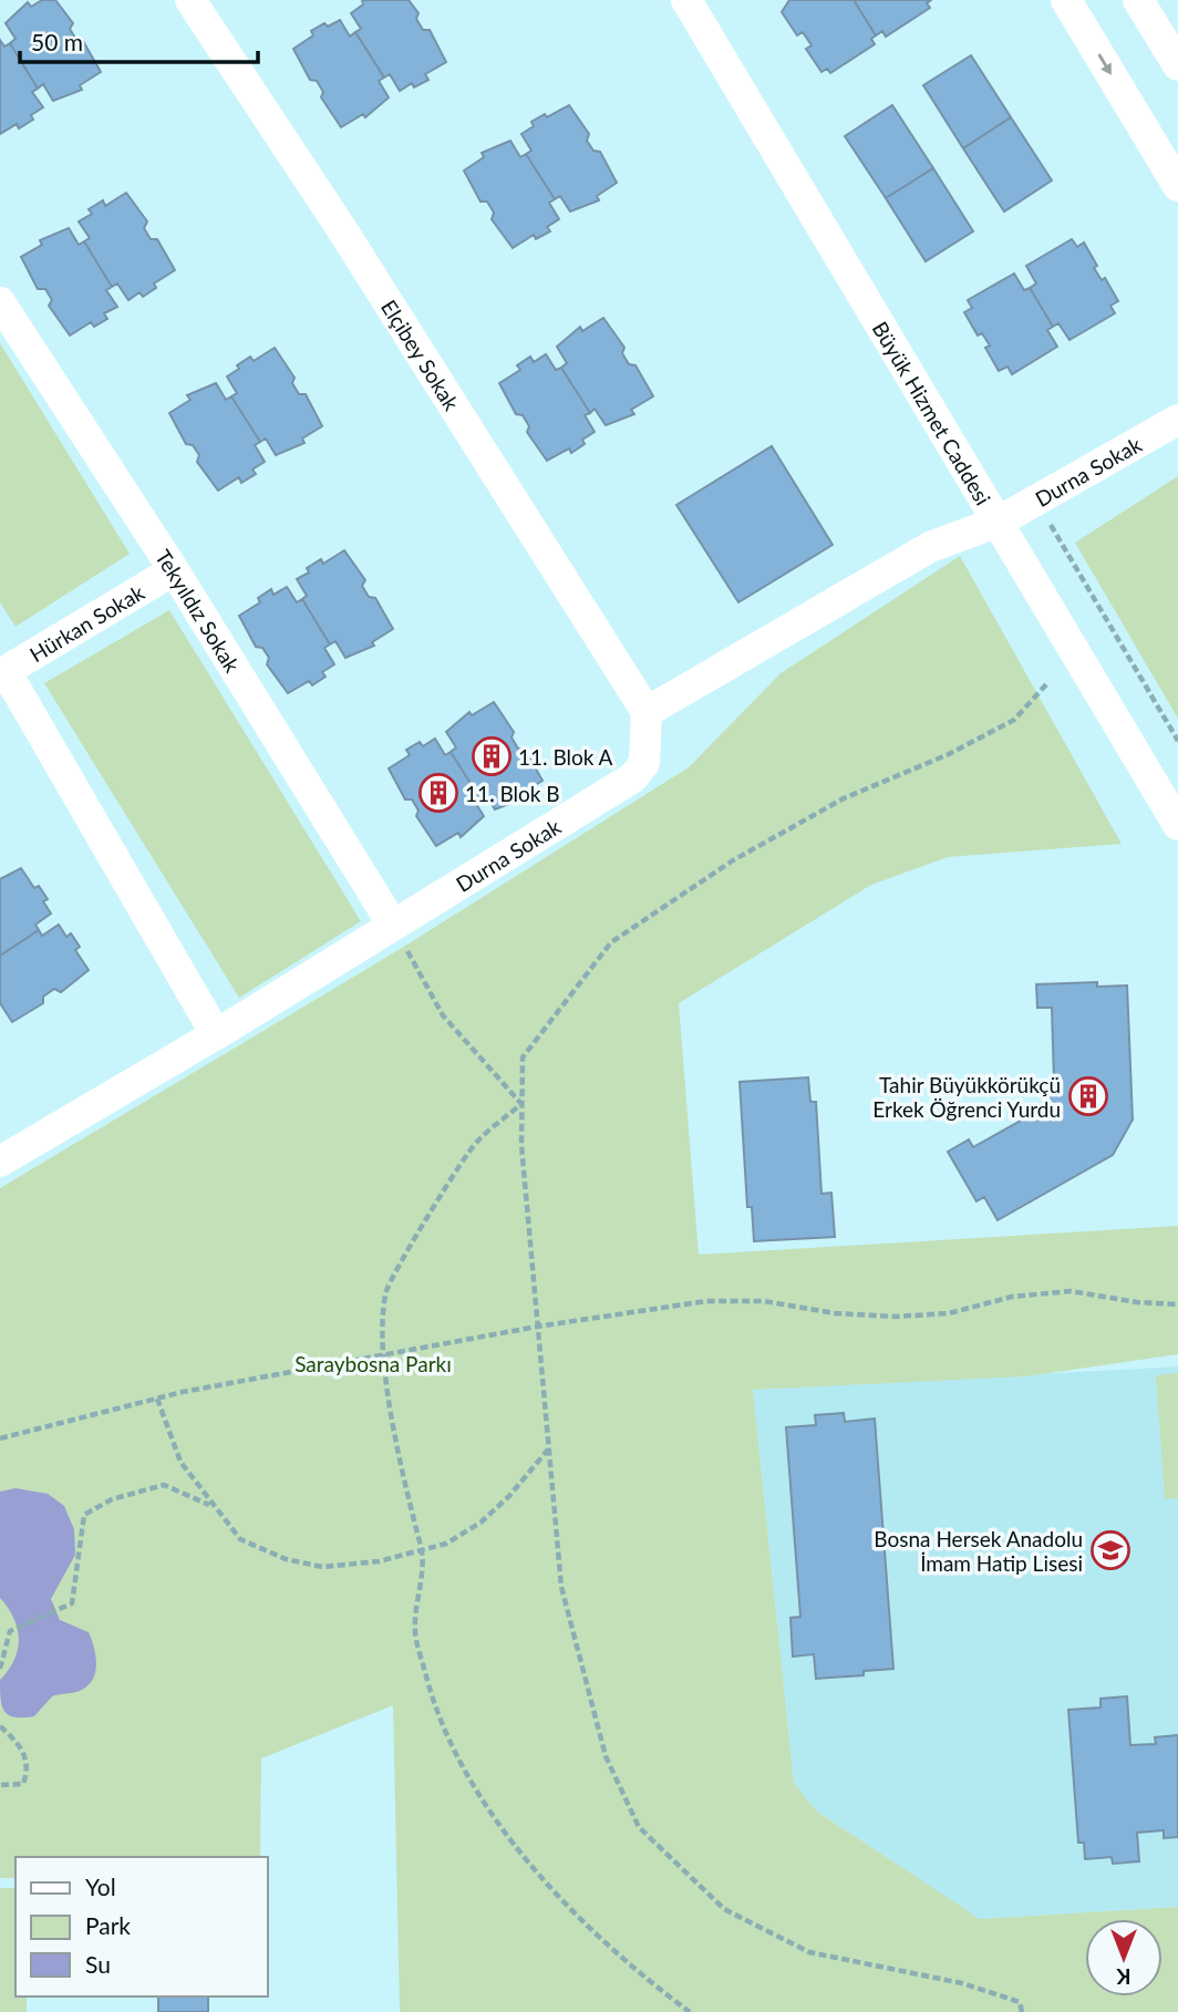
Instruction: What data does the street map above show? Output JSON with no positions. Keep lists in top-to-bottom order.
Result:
{
  "streets": {
    "street": [
      "Elçibey Sokak",
      "Büyük Hizmet Caddesi",
      "Durna Sokak",
      "Tekyıldız Sokak",
      "Hürkan Sokak"
    ]
  },
  "crossings": [
    ["Elçibey Sokak", "Durna Sokak"],
    ["Büyük Hizmet Caddesi", "Durna Sokak"],
    ["Durna Sokak", "Tekyıldız Sokak"],
    ["Tekyıldız Sokak", "Hürkan Sokak"]
  ],
  "parks": ["Saraybosna Parkı"],
  "places": {
    "building": ["11. Blok A", "11. Blok B", "Tahir Büyükkörükçü Erkek Öğrenci Yurdu"],
    "school or university": ["Bosna Hersek Anadolu İmam Hatip Lisesi"]
  },
  "legend": ["Yol", "Park", "Su"],
  "scale_bar": "50 m",
  "north": "bottom"
}
